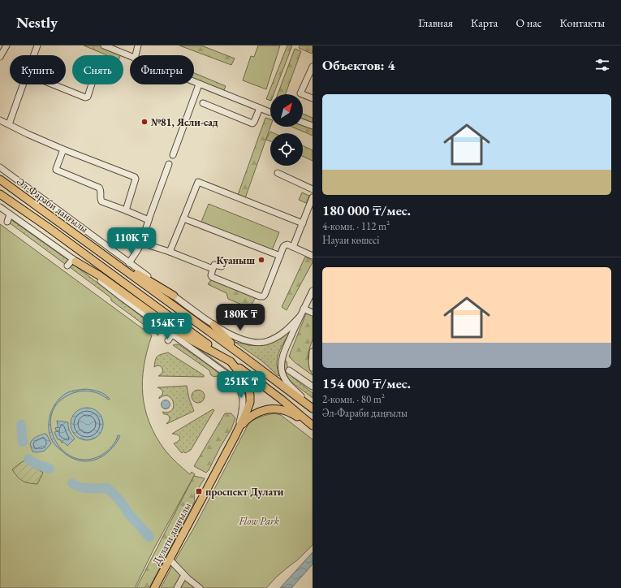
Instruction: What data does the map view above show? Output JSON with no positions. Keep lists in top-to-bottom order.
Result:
{
  "streets": {
    "main road": ["Әл-Фараби даңғылы", "Дулати даңғылы"]
  },
  "parks": ["Flow Park"],
  "places": {
    "other": ["№81, Ясли-сад", "Куаныш"],
    "transit": ["проспект Дулати"]
  },
  "north": "top right",
  "page": {
    "header": "Nestly",
    "nav": [
      "Главная",
      "Карта",
      "О нас",
      "Контакты"
    ],
    "heading": "Объектов: 4",
    "chip": ["Купить", "Снять", "Фильтры"],
    "list": [
      {
        "name": "180 000 ₸/мес.",
        "note": "4-комн. · 112 m² · Науаи көшесі"
      },
      {
        "name": "154 000 ₸/мес.",
        "note": "2-комн. · 80 m² · Әл-Фараби даңғылы"
      }
    ],
    "price": [
      "110K ₸",
      "180K ₸",
      "154K ₸",
      "251K ₸"
    ]
  }
}
